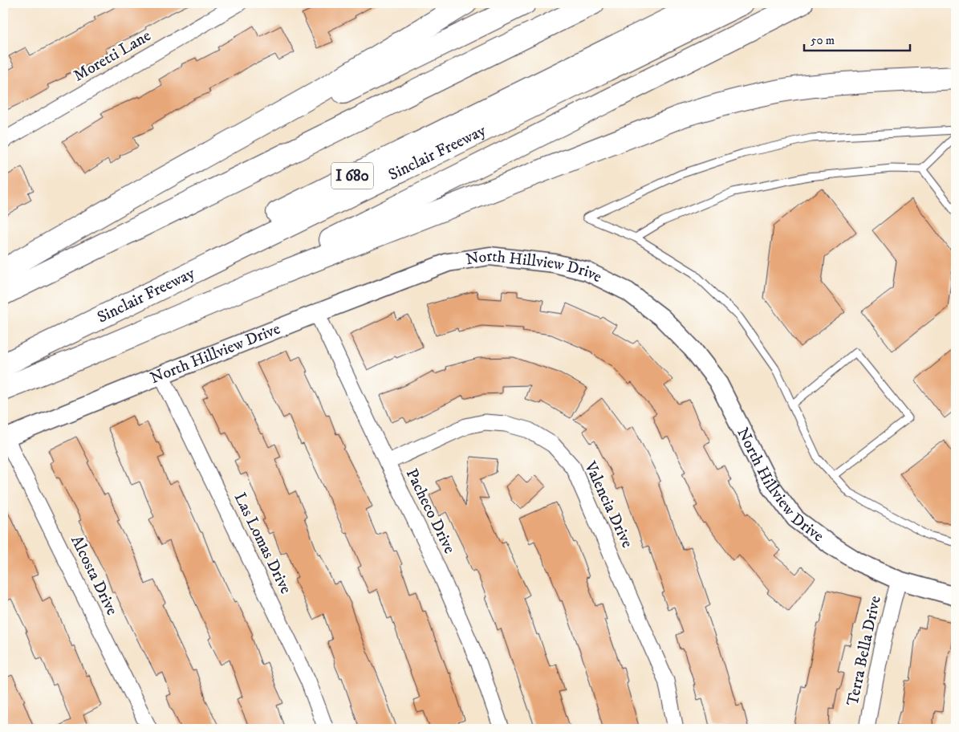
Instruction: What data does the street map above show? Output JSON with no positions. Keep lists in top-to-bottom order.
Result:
{
  "streets": {
    "highway": ["Sinclair Freeway", "I 680"],
    "street": [
      "Moretti Lane",
      "North Hillview Drive",
      "Valencia Drive",
      "Pacheco Drive",
      "Las Lomas Drive",
      "Alcosta Drive",
      "Terra Bella Drive"
    ]
  },
  "crossings": [
    ["North Hillview Drive", "Pacheco Drive"],
    ["North Hillview Drive", "Las Lomas Drive"],
    ["North Hillview Drive", "Alcosta Drive"],
    ["North Hillview Drive", "Terra Bella Drive"],
    ["Valencia Drive", "Pacheco Drive"]
  ],
  "scale_bar": "50 m"
}
